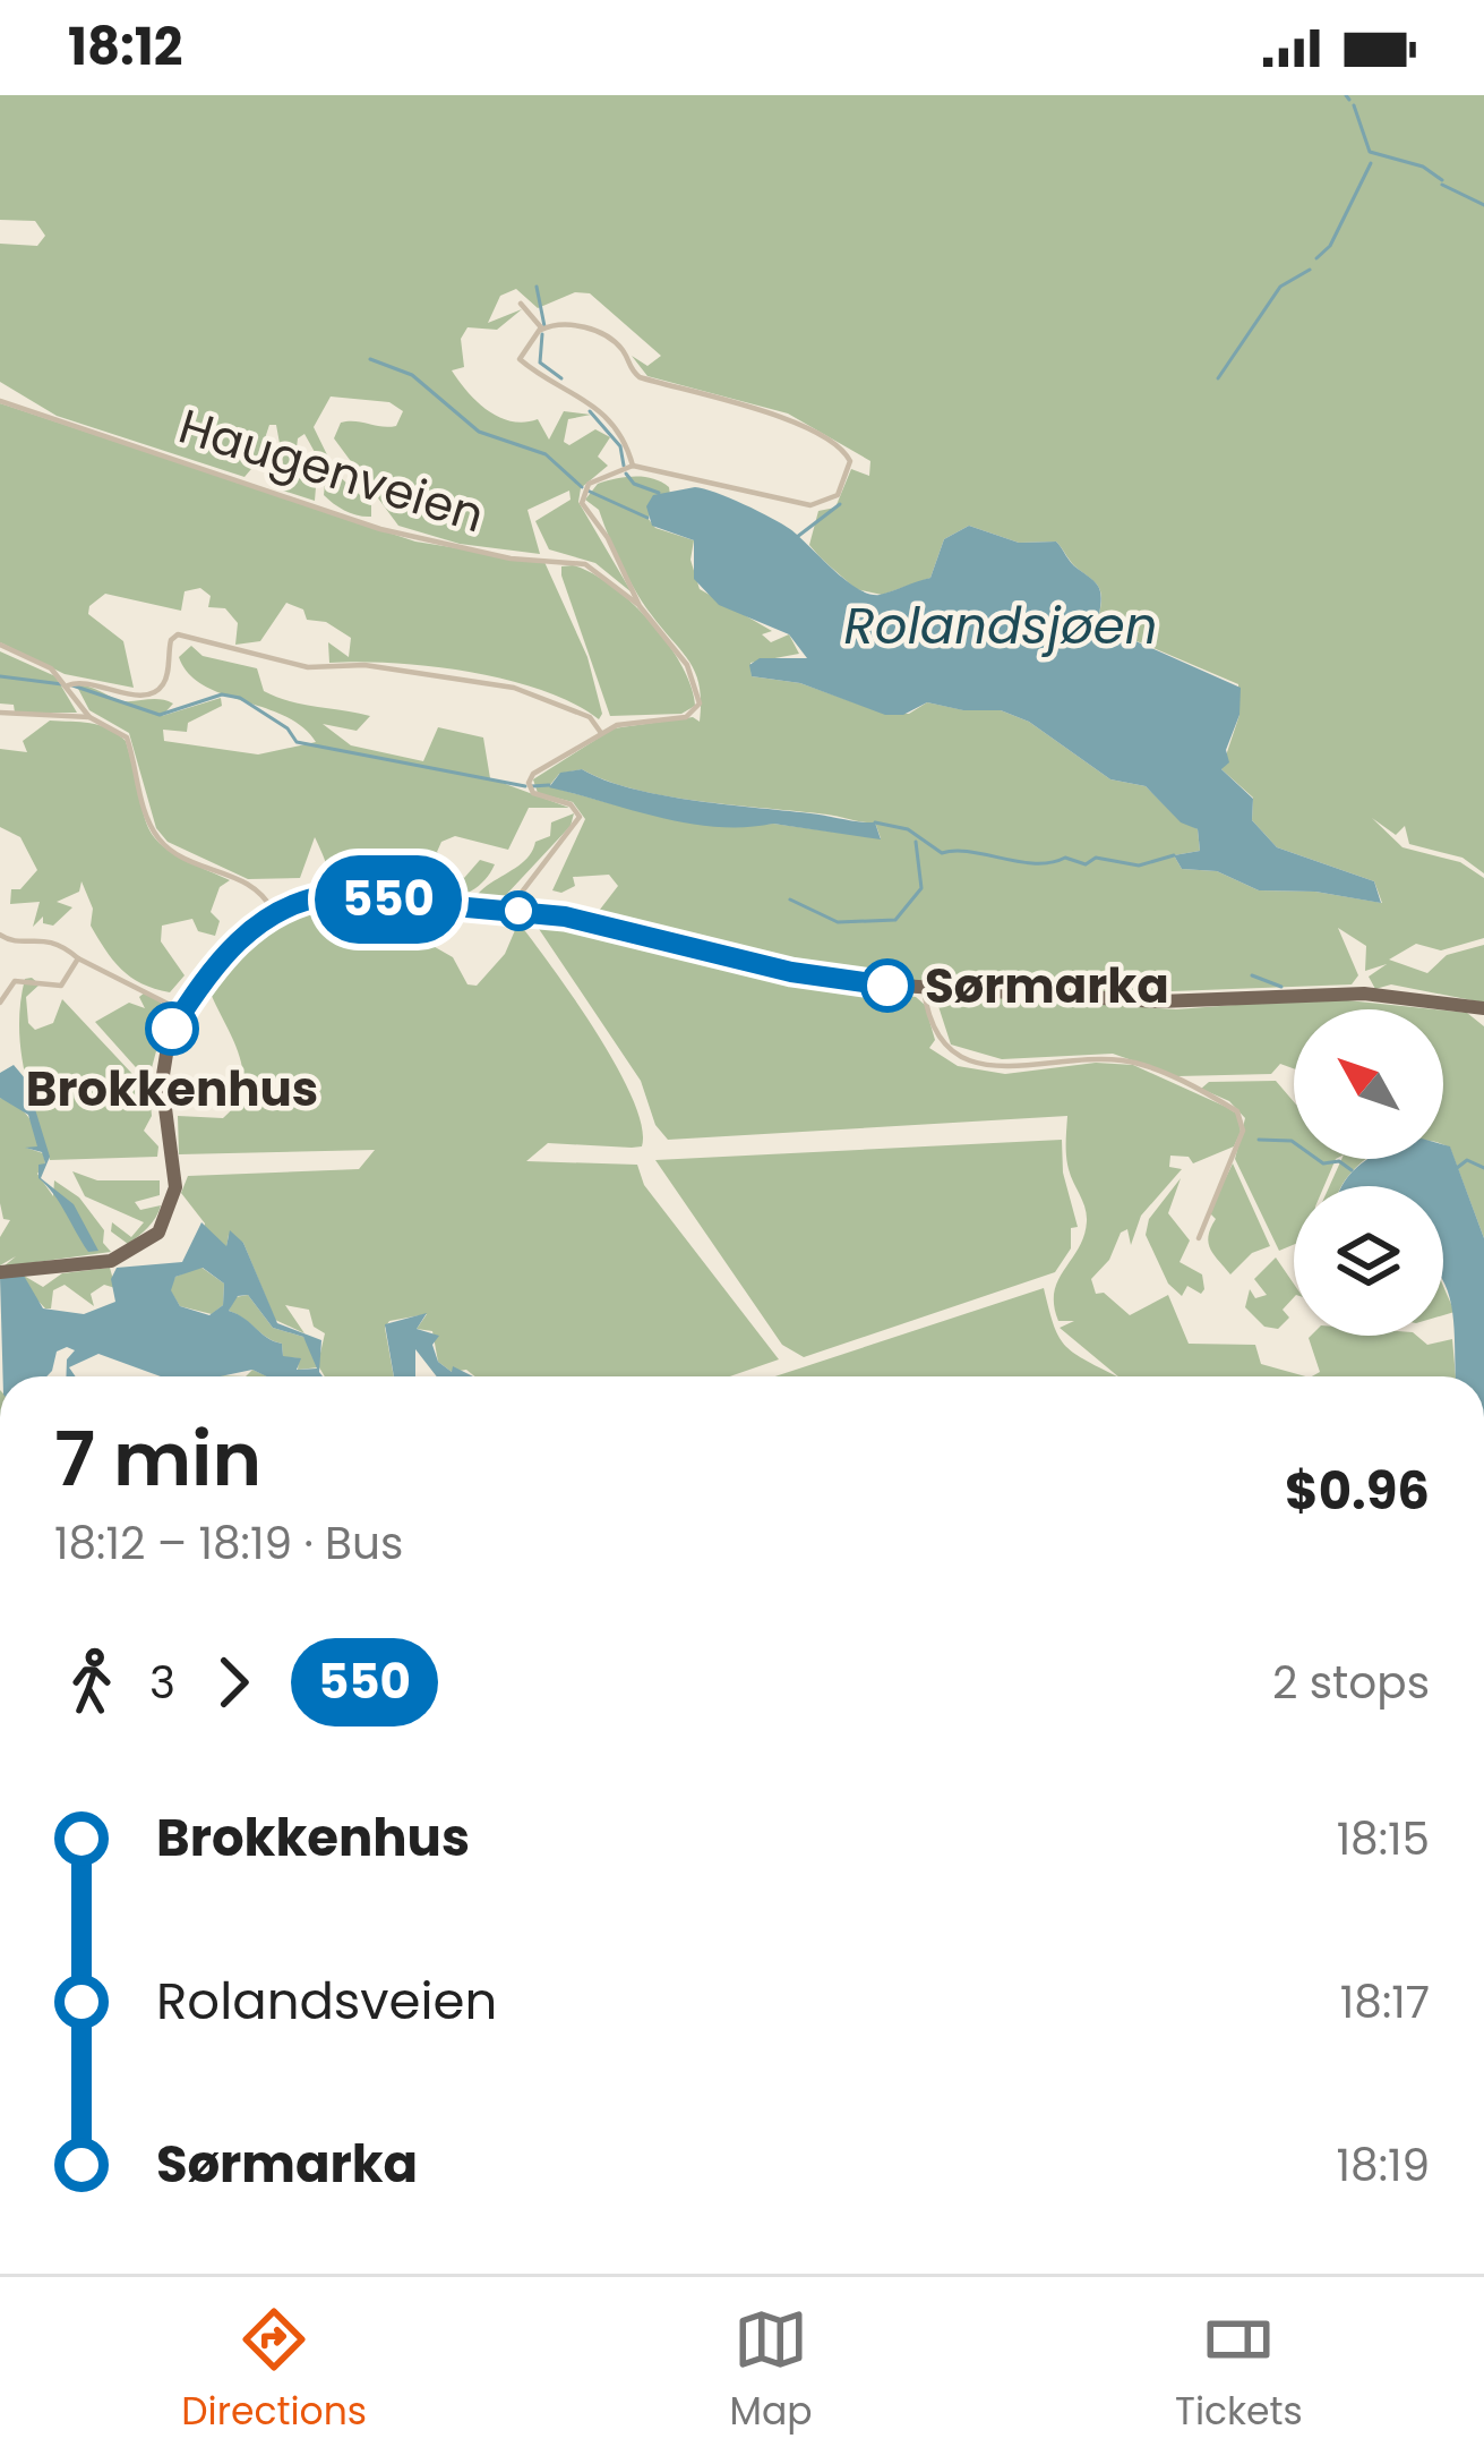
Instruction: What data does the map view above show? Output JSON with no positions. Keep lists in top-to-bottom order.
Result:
{
  "streets": {
    "street": ["Haugenveien"]
  },
  "water": ["Rolandsjøen"],
  "places": ["Sørmarka", "Brokkenhus"],
  "lines": ["bus line 550"],
  "north": "top left",
  "page": {
    "status": "18:12",
    "on_map": "550",
    "heading": ["7 min", "18:12 – 18:19 · Bus", "$0.96"],
    "legs": ["3", "550", "2 stops"],
    "list": [
      {
        "name": "Brokkenhus",
        "value": "18:15"
      },
      {
        "name": "Rolandsveien",
        "value": "18:17"
      },
      {
        "name": "Sørmarka",
        "value": "18:19"
      }
    ],
    "tabs": ["Directions", "Map", "Tickets"]
  }
}
